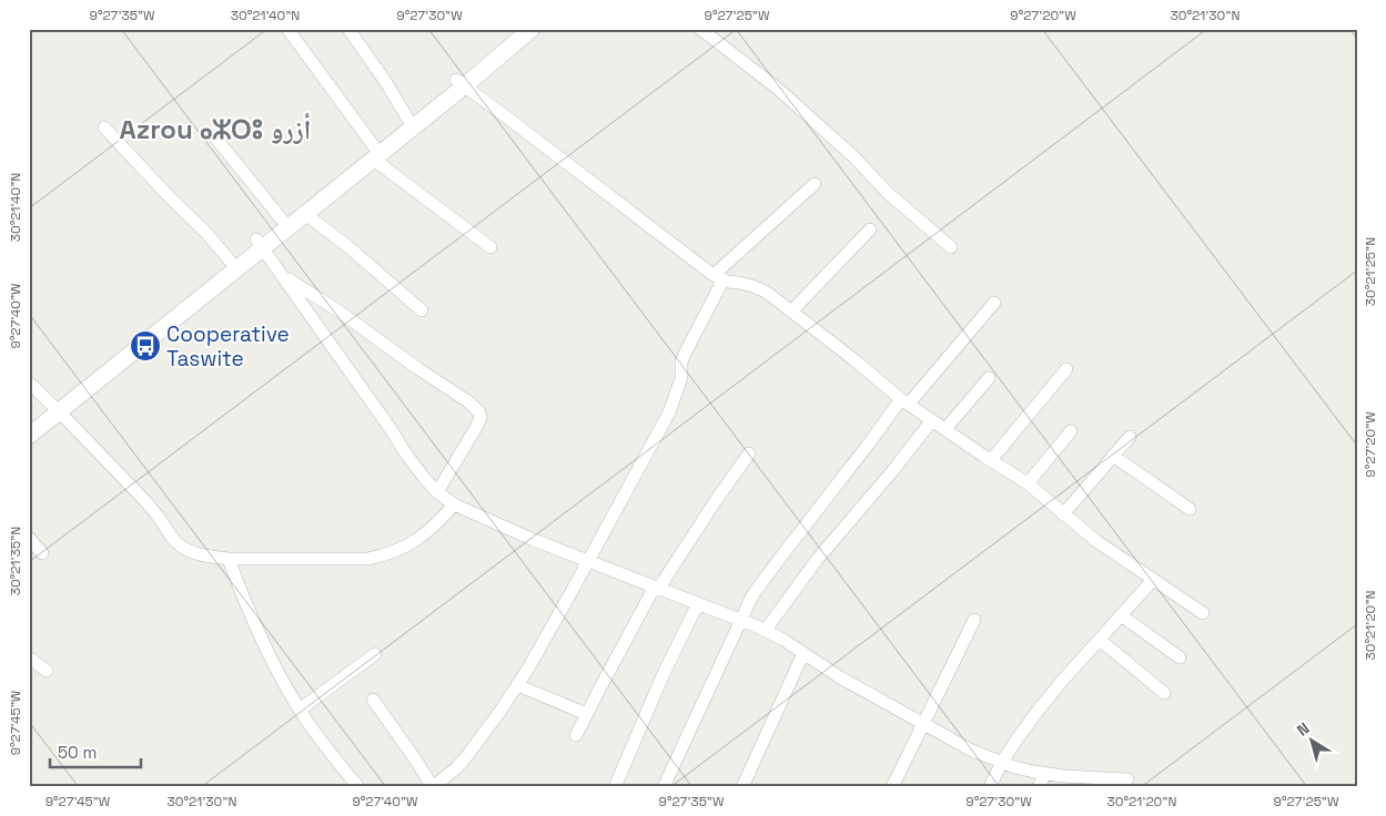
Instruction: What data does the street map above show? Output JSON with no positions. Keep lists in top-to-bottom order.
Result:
{
  "districts": ["Azrou ⴰⵣⵔⵓ أزرو"],
  "places": {
    "bus stop": ["Cooperative Taswite"]
  },
  "scale_bar": "50 m",
  "north": "top left",
  "coordinates": [
    "9°27'35\"W",
    "30°21'40\"N",
    "9°27'30\"W",
    "9°27'25\"W",
    "9°27'20\"W",
    "30°21'30\"N",
    "30°21'25\"N",
    "9°27'40\"W",
    "30°21'35\"N",
    "30°21'20\"N",
    "9°27'45\"W"
  ]
}
